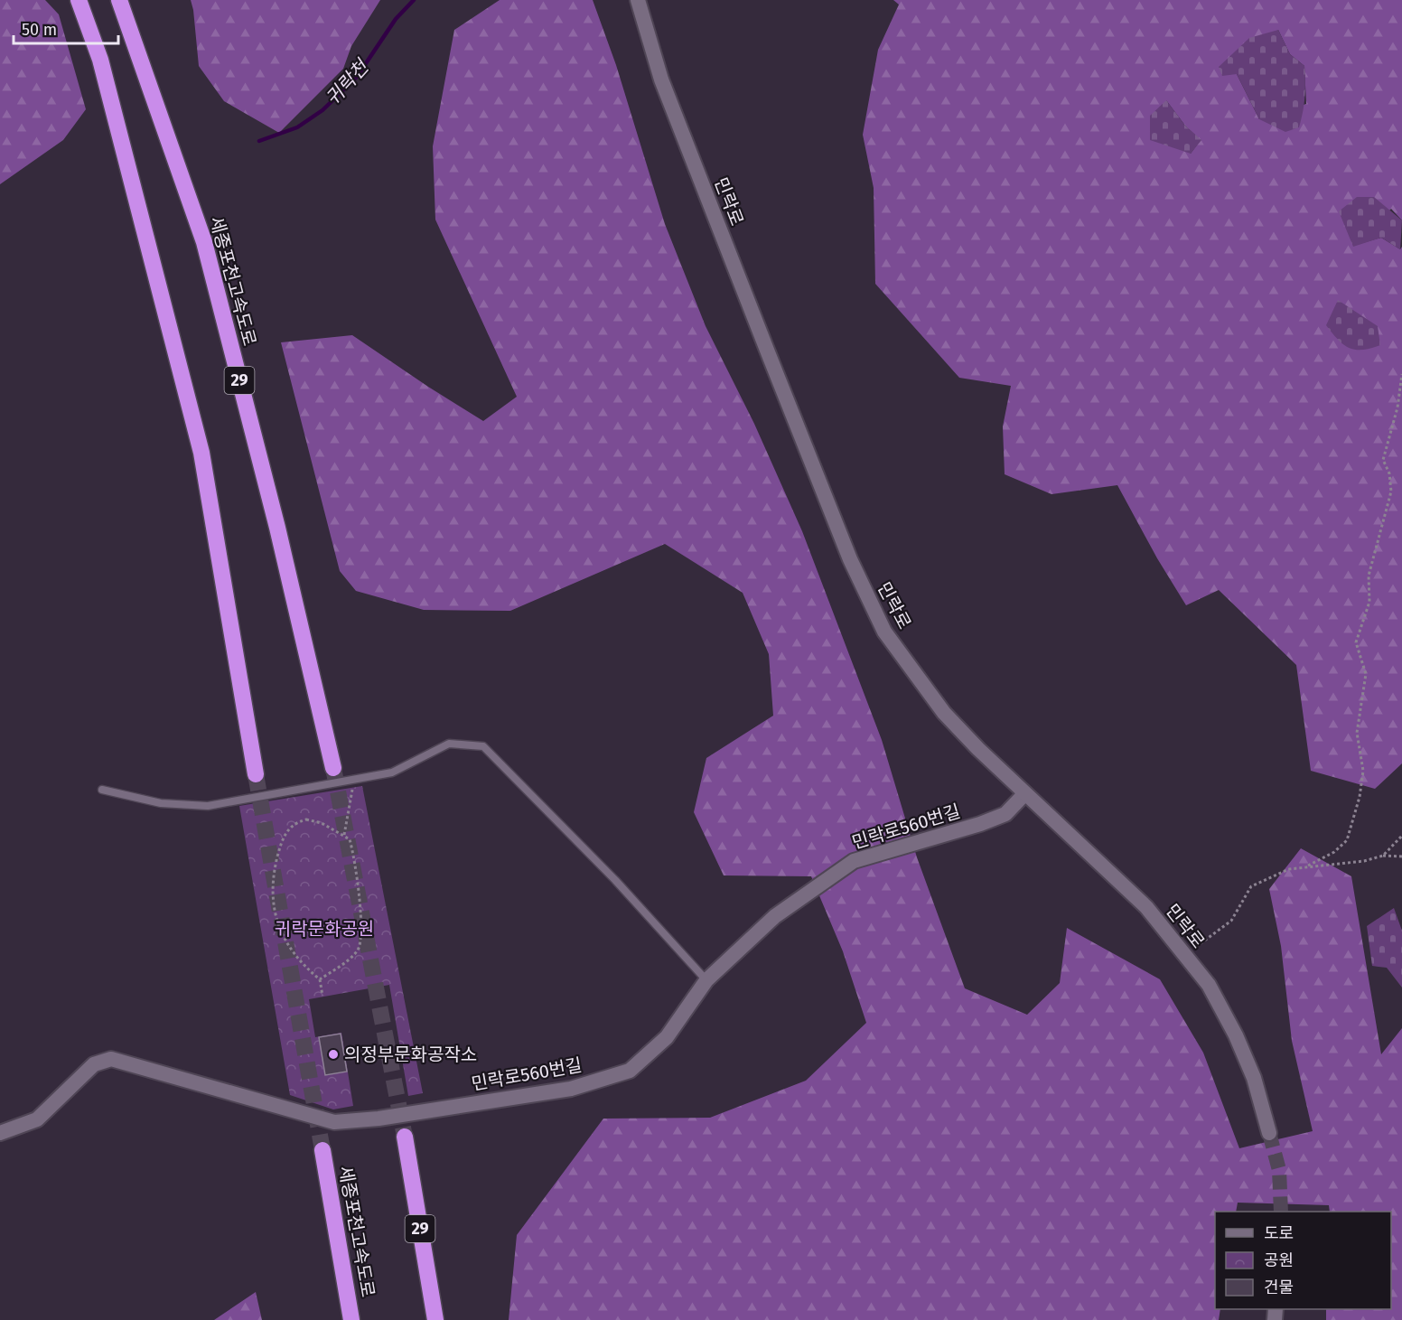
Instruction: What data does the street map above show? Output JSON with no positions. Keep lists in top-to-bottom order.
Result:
{
  "streets": {
    "highway": ["세종포천고속도로", "29"],
    "main road": ["민락로", "민락로560번길"]
  },
  "crossings": [
    ["민락로", "민락로560번길"]
  ],
  "water": ["귀락천"],
  "parks": ["귀락문화공원"],
  "places": ["의정부문화공작소"],
  "legend": ["도로", "공원", "건물"],
  "scale_bar": "50 m"
}
